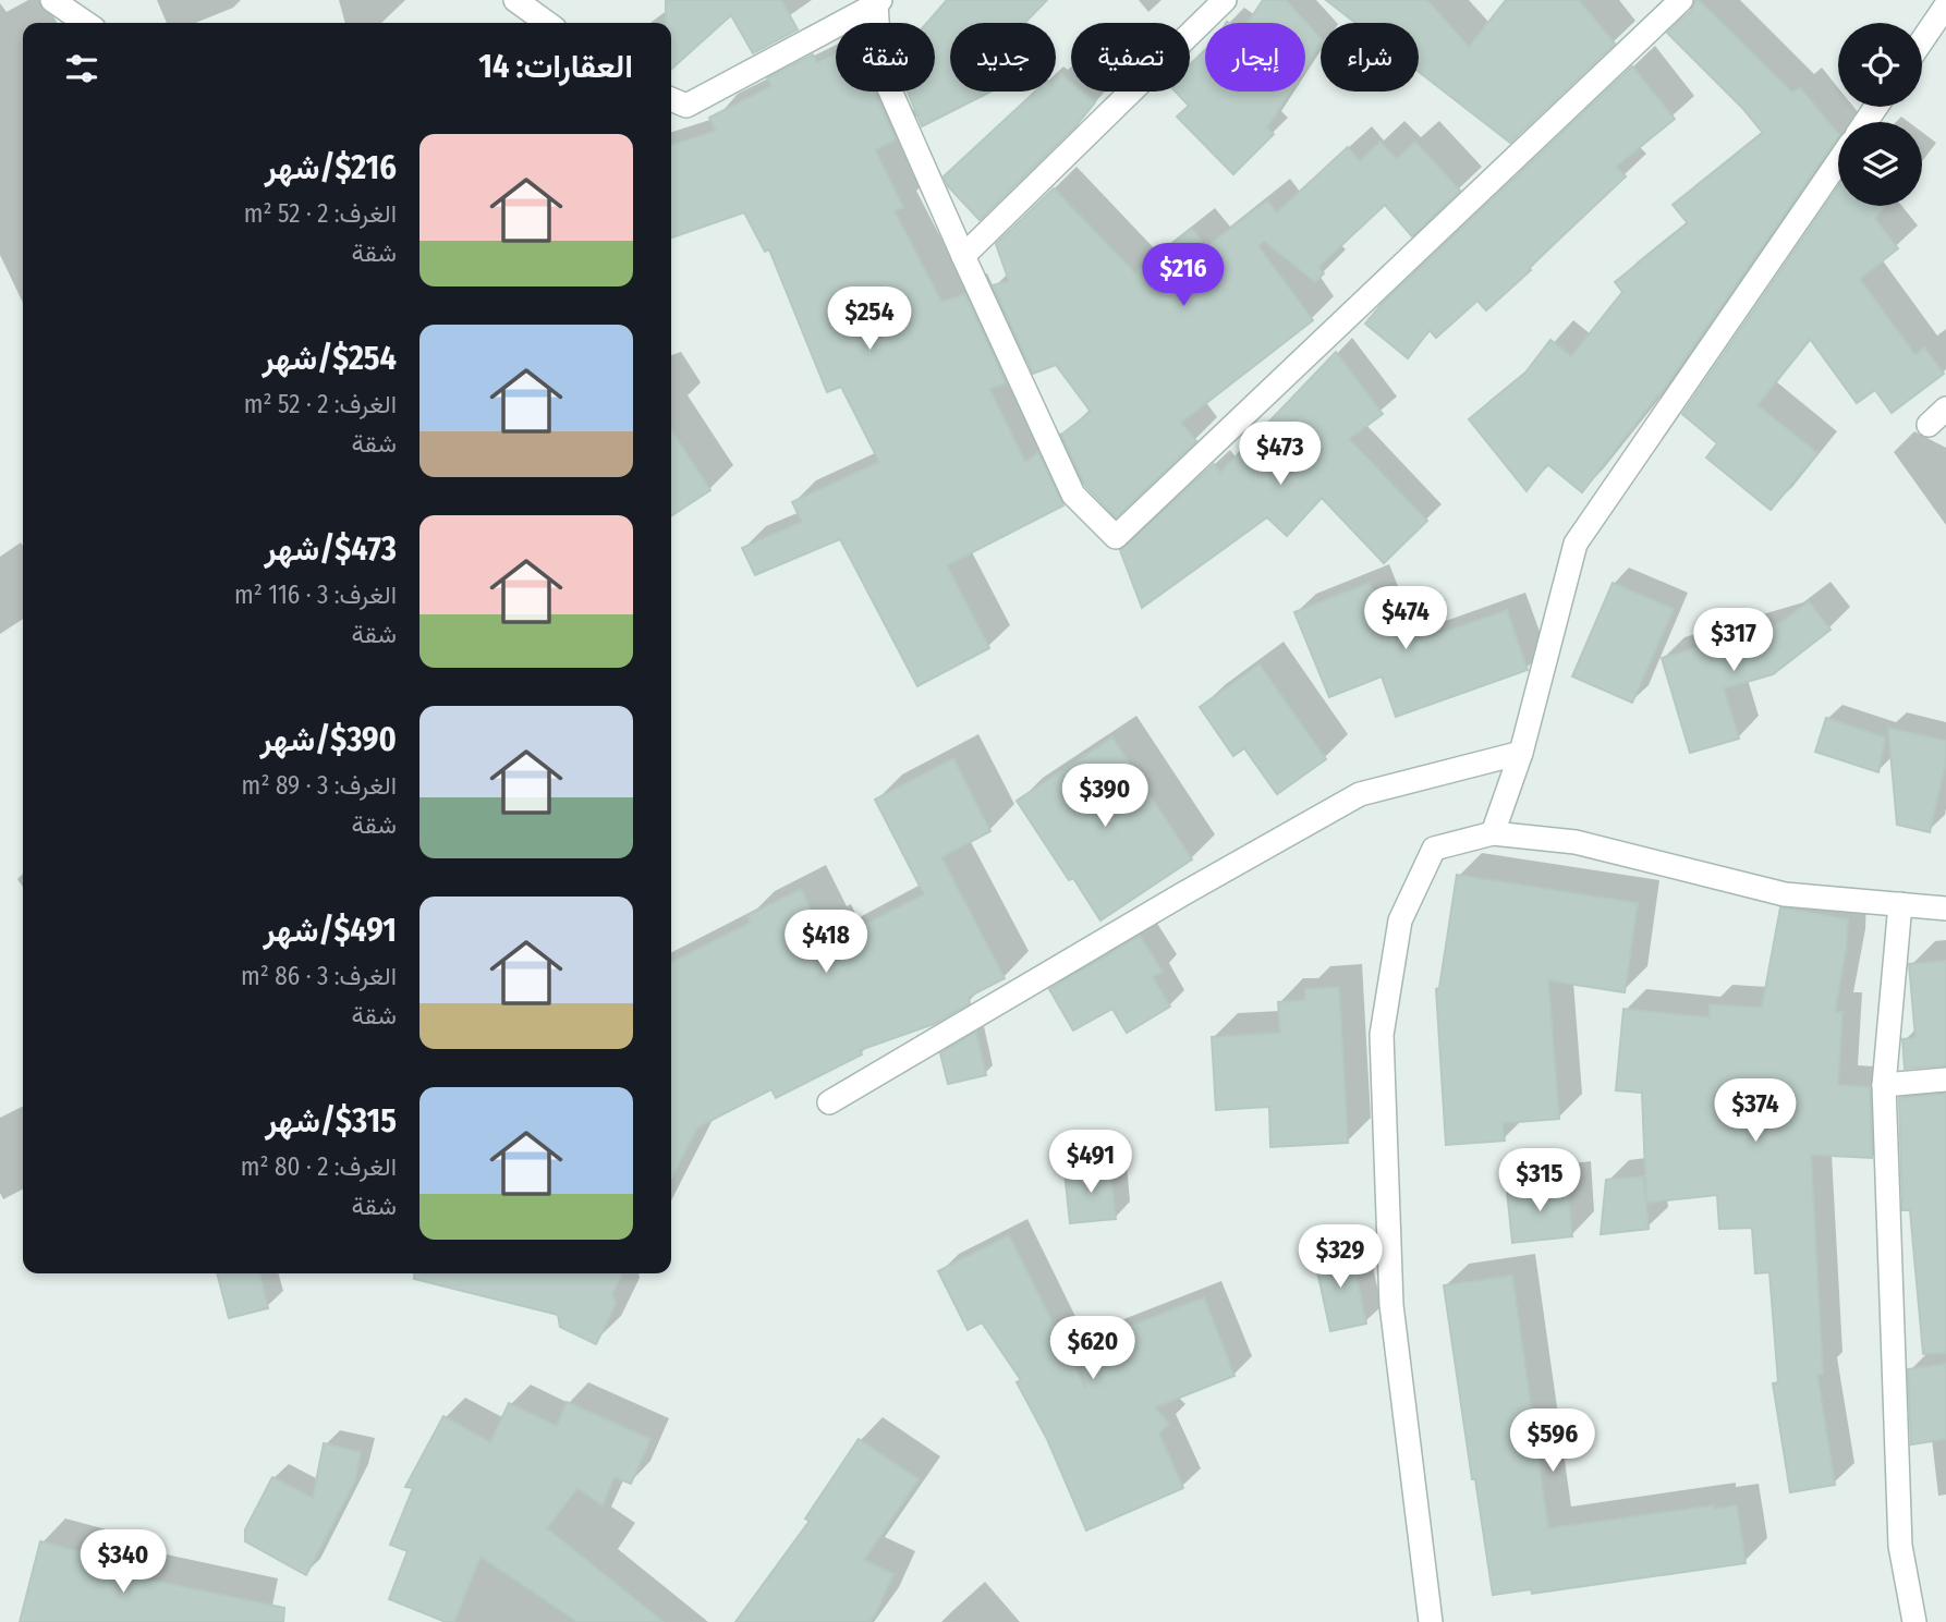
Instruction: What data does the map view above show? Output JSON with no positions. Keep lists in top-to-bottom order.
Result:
{
  "page": {
    "chip": [
      "شراء",
      "إيجار",
      "تصفية",
      "جديد",
      "شقة"
    ],
    "heading": "العقارات: 14",
    "list": [
      {
        "name": "$216/شهر",
        "note": "الغرف: 2 · 52 m² · شقة"
      },
      {
        "name": "$254/شهر",
        "note": "الغرف: 2 · 52 m² · شقة"
      },
      {
        "name": "$473/شهر",
        "note": "الغرف: 3 · 116 m² · شقة"
      },
      {
        "name": "$390/شهر",
        "note": "الغرف: 3 · 89 m² · شقة"
      },
      {
        "name": "$491/شهر",
        "note": "الغرف: 3 · 86 m² · شقة"
      },
      {
        "name": "$315/شهر",
        "note": "الغرف: 2 · 80 m² · شقة"
      }
    ],
    "price": [
      "$216",
      "$254",
      "$473",
      "$474",
      "$317",
      "$390",
      "$418",
      "$374",
      "$491",
      "$315",
      "$329",
      "$620",
      "$596",
      "$340"
    ]
  }
}
